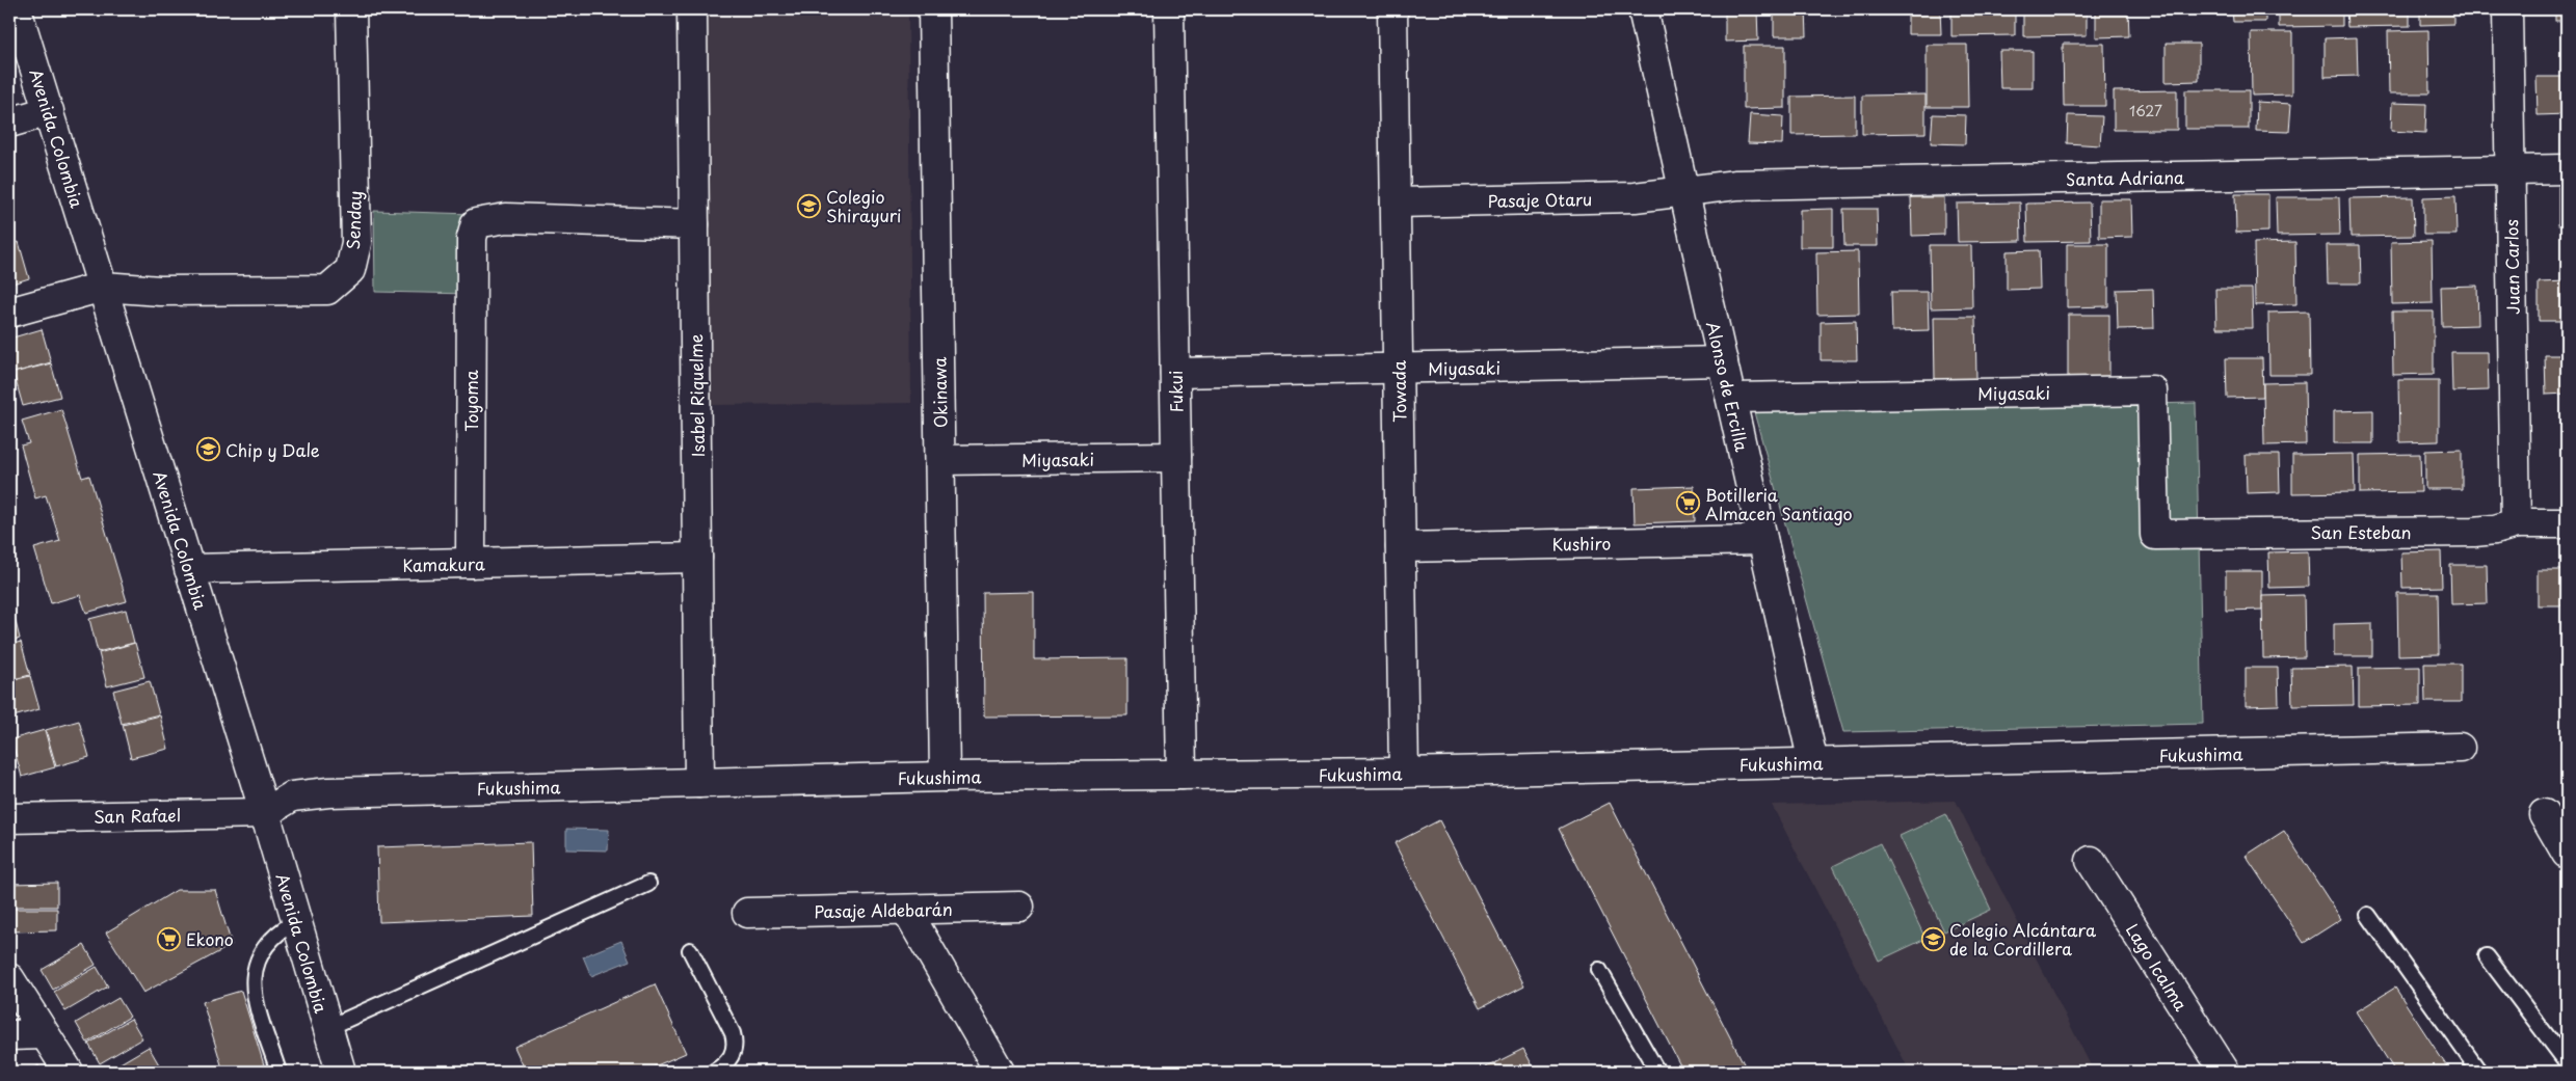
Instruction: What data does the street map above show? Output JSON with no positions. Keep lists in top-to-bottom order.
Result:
{
  "streets": {
    "street": [
      "Avenida Colombia",
      "Santa Adriana",
      "Pasaje Otaru",
      "Senday",
      "Juan Carlos",
      "Miyasaki",
      "Alonso de Ercilla",
      "Fukui",
      "Towada",
      "Okinawa",
      "Isabel Riquelme",
      "Toyoma",
      "San Esteban",
      "Kushiro",
      "Kamakura",
      "Fukushima",
      "San Rafael",
      "Pasaje Aldebarán",
      "Lago Icalma"
    ]
  },
  "crossings": [
    ["Avenida Colombia", "Senday"],
    ["Avenida Colombia", "Kamakura"],
    ["Avenida Colombia", "Fukushima"],
    ["Avenida Colombia", "San Rafael"],
    ["Santa Adriana", "Pasaje Otaru"],
    ["Santa Adriana", "Juan Carlos"],
    ["Santa Adriana", "Alonso de Ercilla"],
    ["Pasaje Otaru", "Alonso de Ercilla"],
    ["Pasaje Otaru", "Towada"],
    ["Juan Carlos", "San Esteban"],
    ["Miyasaki", "Alonso de Ercilla"],
    ["Miyasaki", "Fukui"],
    ["Miyasaki", "Towada"],
    ["Miyasaki", "Okinawa"],
    ["Miyasaki", "San Esteban"],
    ["Alonso de Ercilla", "Kushiro"],
    ["Alonso de Ercilla", "Fukushima"],
    ["Fukui", "Fukushima"],
    ["Towada", "Kushiro"],
    ["Towada", "Fukushima"],
    ["Okinawa", "Fukushima"],
    ["Isabel Riquelme", "Toyoma"],
    ["Isabel Riquelme", "Kamakura"],
    ["Isabel Riquelme", "Fukushima"],
    ["Toyoma", "Kamakura"],
    ["Fukushima", "San Rafael"]
  ],
  "places": {
    "school or university": ["Colegio Shirayuri", "Chip y Dale", "Colegio Alcántara de la Cordillera"],
    "supermarket": ["Botilleria Almacen Santiago", "Ekono"]
  },
  "house_numbers": ["1627"]
}
